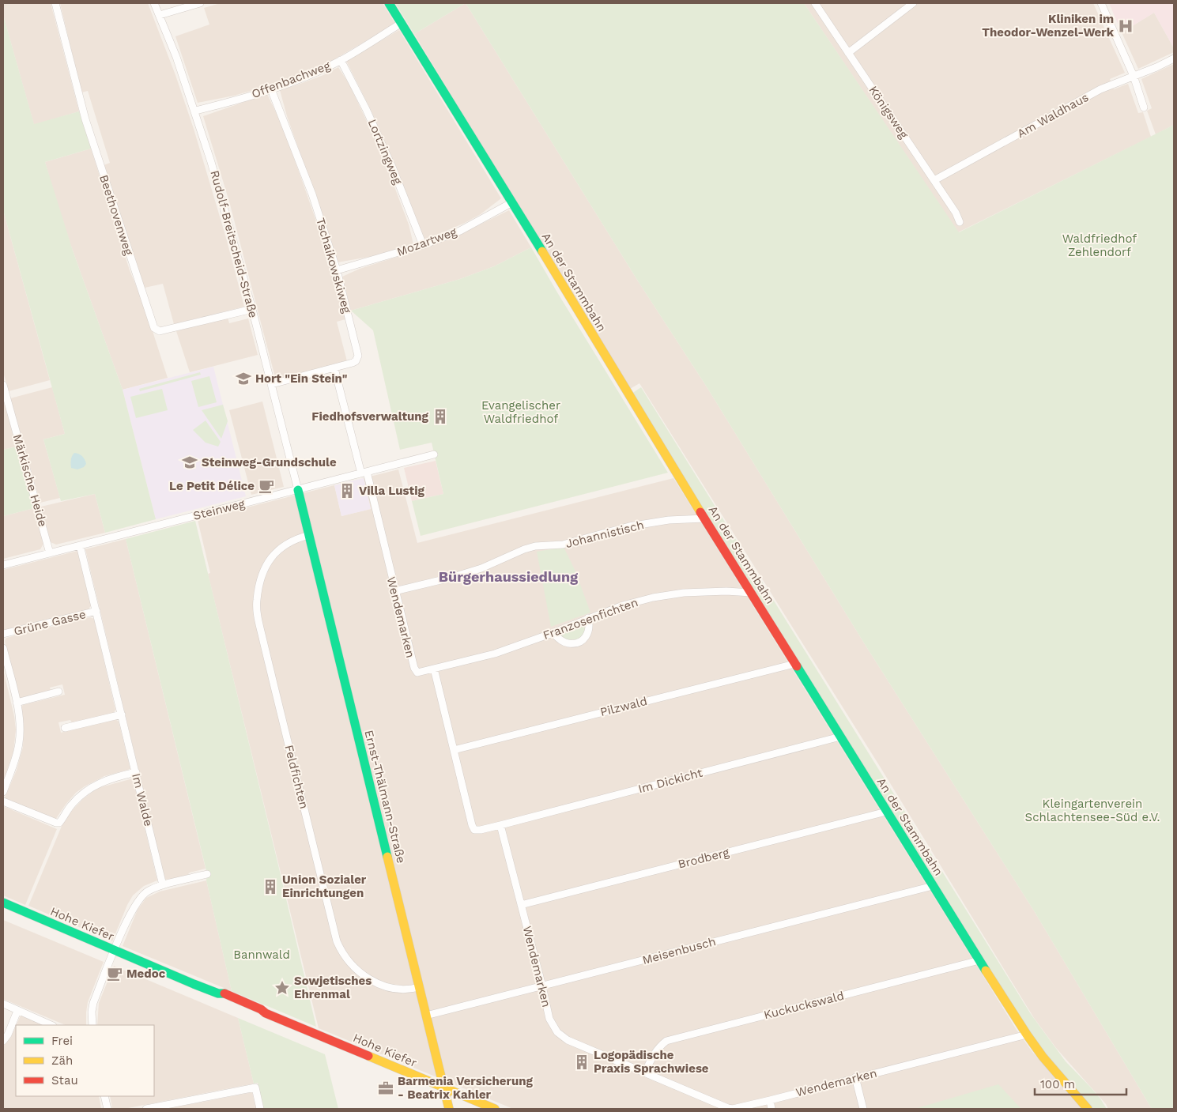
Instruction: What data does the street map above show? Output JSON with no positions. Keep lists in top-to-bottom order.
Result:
{
  "streets": {
    "street": [
      "Offenbachweg",
      "Königsweg",
      "Am Waldhaus",
      "Lortzingweg",
      "Beethovenweg",
      "Mozartweg",
      "Rudolf-Breitscheid-Straße",
      "Tschaikowskiweg",
      "An der Stammbahn",
      "Märkische Heide",
      "Steinweg",
      "Johannistisch",
      "Wendemarken",
      "Franzosenfichten",
      "Grüne Gasse",
      "Pilzwald",
      "Feldfichten",
      "Im Dickicht",
      "Ernst-Thälmann-Straße",
      "Im Walde",
      "Brodberg",
      "Hohe Kiefer",
      "Meisenbusch",
      "Kuckuckswald"
    ]
  },
  "crossings": [
    ["Offenbachweg", "Lortzingweg"],
    ["Offenbachweg", "Rudolf-Breitscheid-Straße"],
    ["Offenbachweg", "Tschaikowskiweg"],
    ["Offenbachweg", "An der Stammbahn"],
    ["Königsweg", "Am Waldhaus"],
    ["Lortzingweg", "Mozartweg"],
    ["Beethovenweg", "Rudolf-Breitscheid-Straße"],
    ["Mozartweg", "Tschaikowskiweg"],
    ["Mozartweg", "An der Stammbahn"],
    ["Rudolf-Breitscheid-Straße", "Tschaikowskiweg"],
    ["Rudolf-Breitscheid-Straße", "Steinweg"],
    ["Rudolf-Breitscheid-Straße", "Ernst-Thälmann-Straße"],
    ["Tschaikowskiweg", "Wendemarken"],
    ["An der Stammbahn", "Johannistisch"],
    ["An der Stammbahn", "Wendemarken"],
    ["An der Stammbahn", "Franzosenfichten"],
    ["An der Stammbahn", "Pilzwald"],
    ["An der Stammbahn", "Im Dickicht"],
    ["An der Stammbahn", "Brodberg"],
    ["An der Stammbahn", "Meisenbusch"],
    ["An der Stammbahn", "Kuckuckswald"],
    ["Märkische Heide", "Steinweg"],
    ["Steinweg", "Wendemarken"],
    ["Steinweg", "Ernst-Thälmann-Straße"],
    ["Steinweg", "Im Walde"],
    ["Johannistisch", "Wendemarken"],
    ["Wendemarken", "Franzosenfichten"],
    ["Wendemarken", "Im Dickicht"],
    ["Wendemarken", "Brodberg"],
    ["Wendemarken", "Meisenbusch"],
    ["Wendemarken", "Kuckuckswald"],
    ["Grüne Gasse", "Im Walde"],
    ["Feldfichten", "Ernst-Thälmann-Straße"],
    ["Ernst-Thälmann-Straße", "Hohe Kiefer"],
    ["Ernst-Thälmann-Straße", "Meisenbusch"]
  ],
  "districts": ["Bürgerhaussiedlung"],
  "parks": [
    "Waldfriedhof Zehlendorf",
    "Evangelischer Waldfriedhof",
    "Kleingartenverein Schlachtensee-Süd e.V.",
    "Bannwald"
  ],
  "places": {
    "hospital": ["Kliniken im Theodor-Wenzel-Werk"],
    "school or university": ["Hort \"Ein Stein\"", "Steinweg-Grundschule"],
    "building": [
      "Fiedhofsverwaltung",
      "Villa Lustig",
      "Union Sozialer Einrichtungen",
      "Logopädische Praxis Sprachwiese"
    ],
    "cafe": ["Le Petit Délice", "Medoc"],
    "place": ["Sowjetisches Ehrenmal"],
    "office": ["Barmenia Versicherung - Beatrix Kahler"]
  },
  "legend": ["Frei", "Zäh", "Stau"],
  "scale_bar": "100 m"
}
